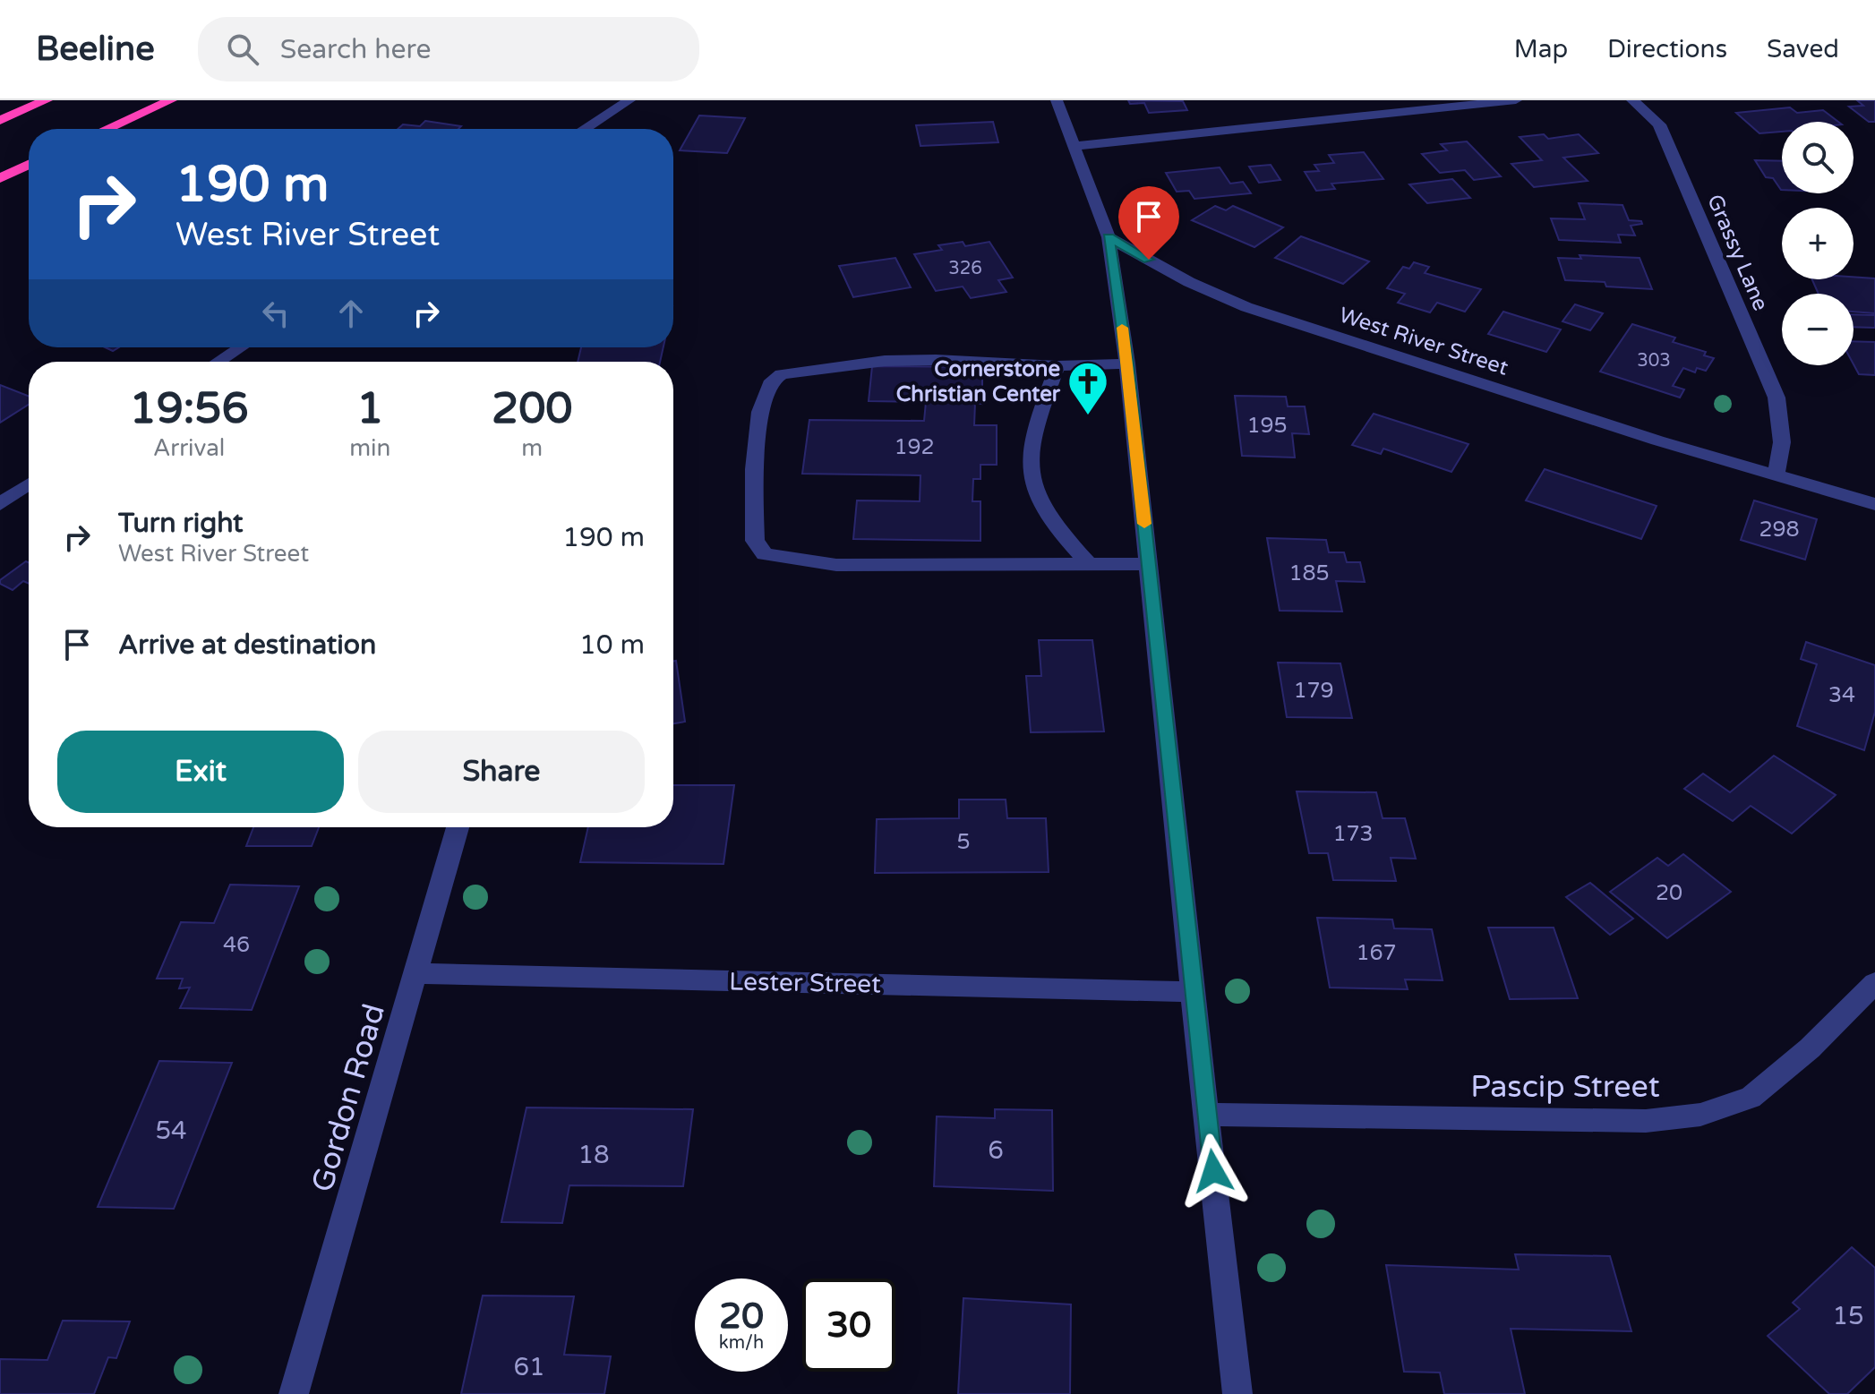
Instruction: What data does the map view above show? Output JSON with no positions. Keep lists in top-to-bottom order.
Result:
{
  "streets": {
    "street": [
      "Grassy Lane",
      "West River Street",
      "Lester Street",
      "Pascip Street",
      "Gordon Road"
    ]
  },
  "crossings": [
    ["Grassy Lane", "West River Street"],
    ["Lester Street", "Gordon Road"]
  ],
  "places": {
    "church": ["Cornerstone Christian Center"]
  },
  "house_numbers": [
    "326",
    "303",
    "195",
    "192",
    "298",
    "185",
    "179",
    "34",
    "173",
    "5",
    "20",
    "46",
    "167",
    "54",
    "6",
    "18",
    "15",
    "61"
  ],
  "page": {
    "header": "Beeline",
    "search": "Search here",
    "nav": ["Map", "Directions", "Saved"],
    "map_buttons": ["+", "−"],
    "turn": ["190 m", "West River Street"],
    "eta": [
      "19:56",
      "Arrival",
      "1",
      "min",
      "200",
      "m"
    ],
    "list": [
      {
        "name": "Turn right",
        "note": "West River Street",
        "value": "190 m"
      },
      {
        "name": "Arrive at destination",
        "value": "10 m"
      }
    ],
    "buttons": ["Exit", "Share"],
    "speed": "20 km/h",
    "limit": "30"
  }
}
